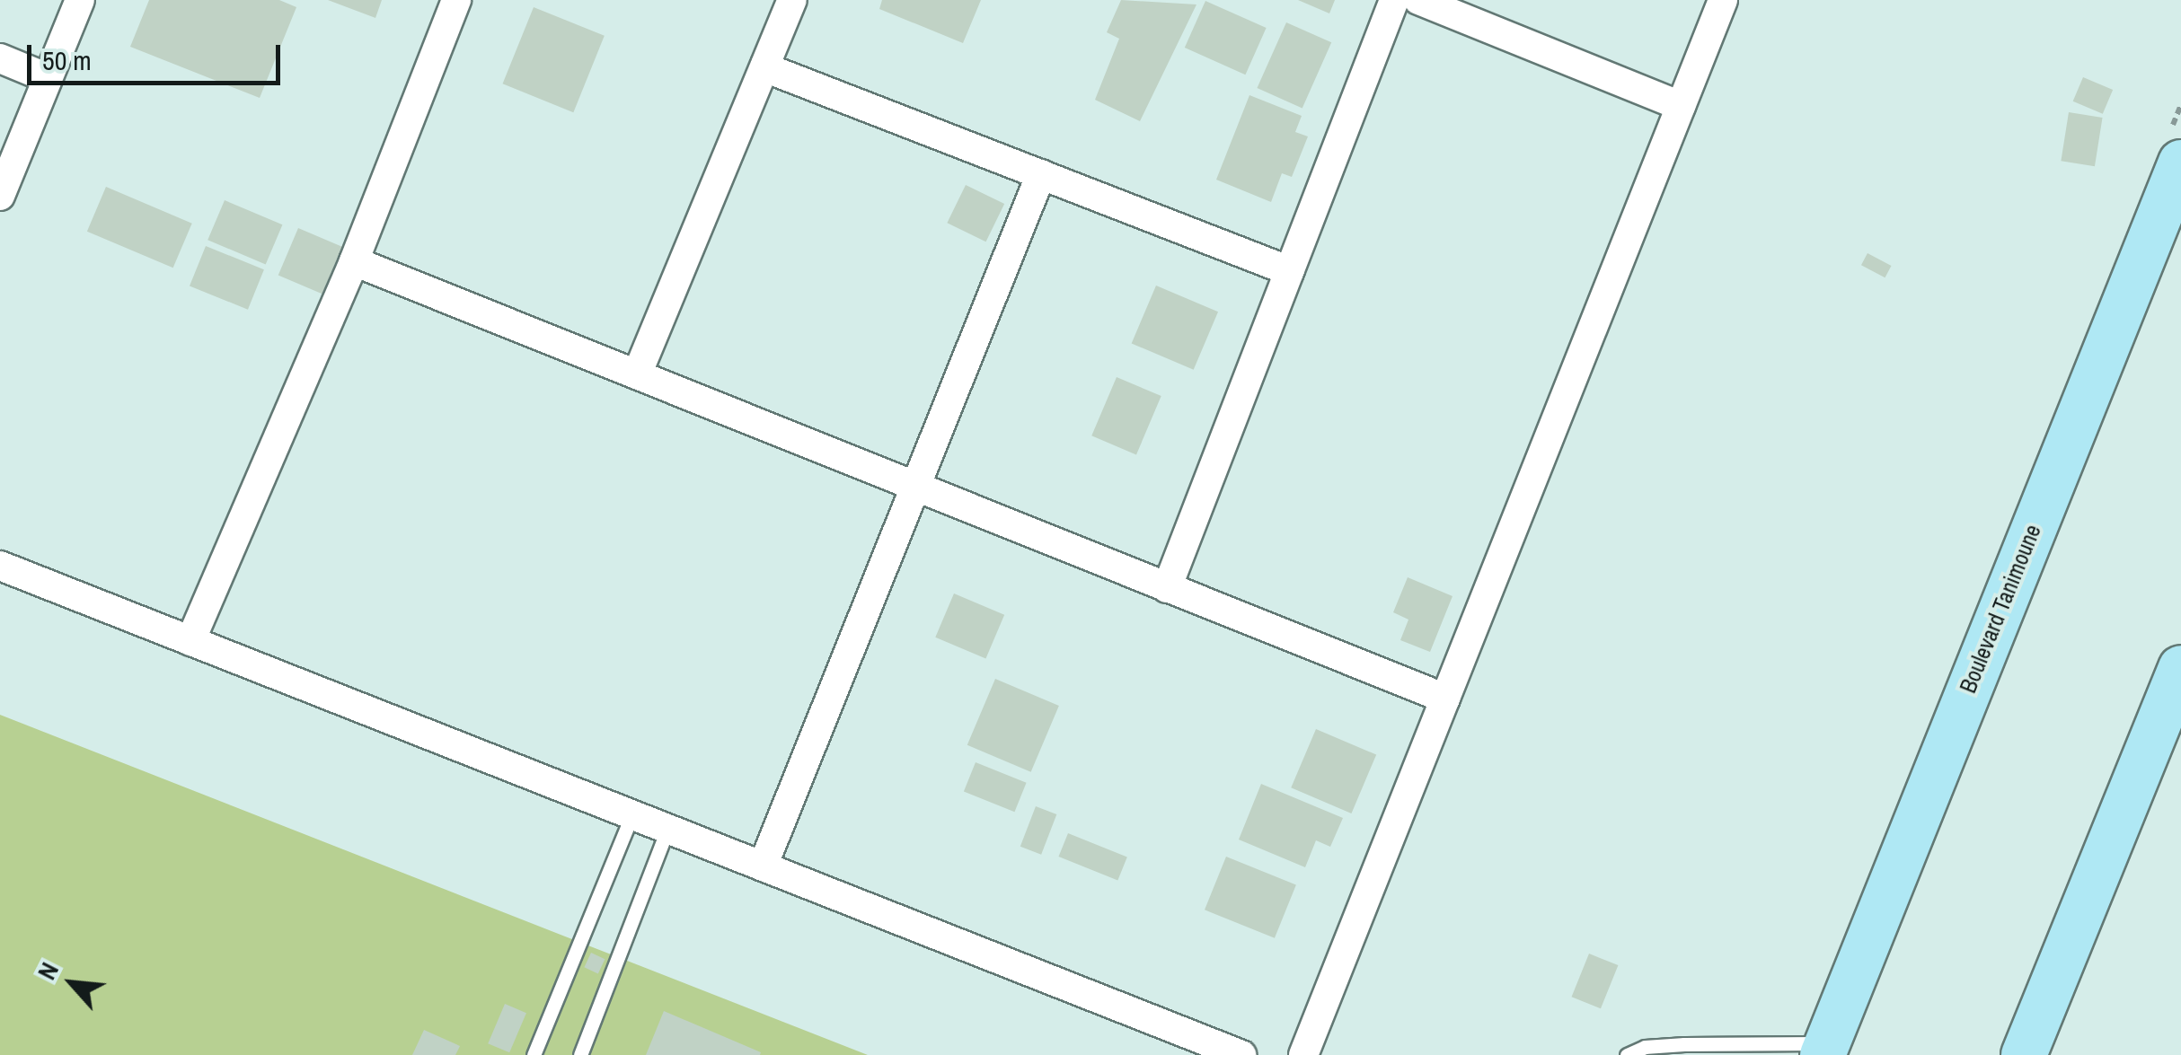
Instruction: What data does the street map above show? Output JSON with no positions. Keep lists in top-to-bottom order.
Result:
{
  "streets": {
    "main road": ["Boulevard Tanimoune"]
  },
  "scale_bar": "50 m",
  "north": "top left"
}
